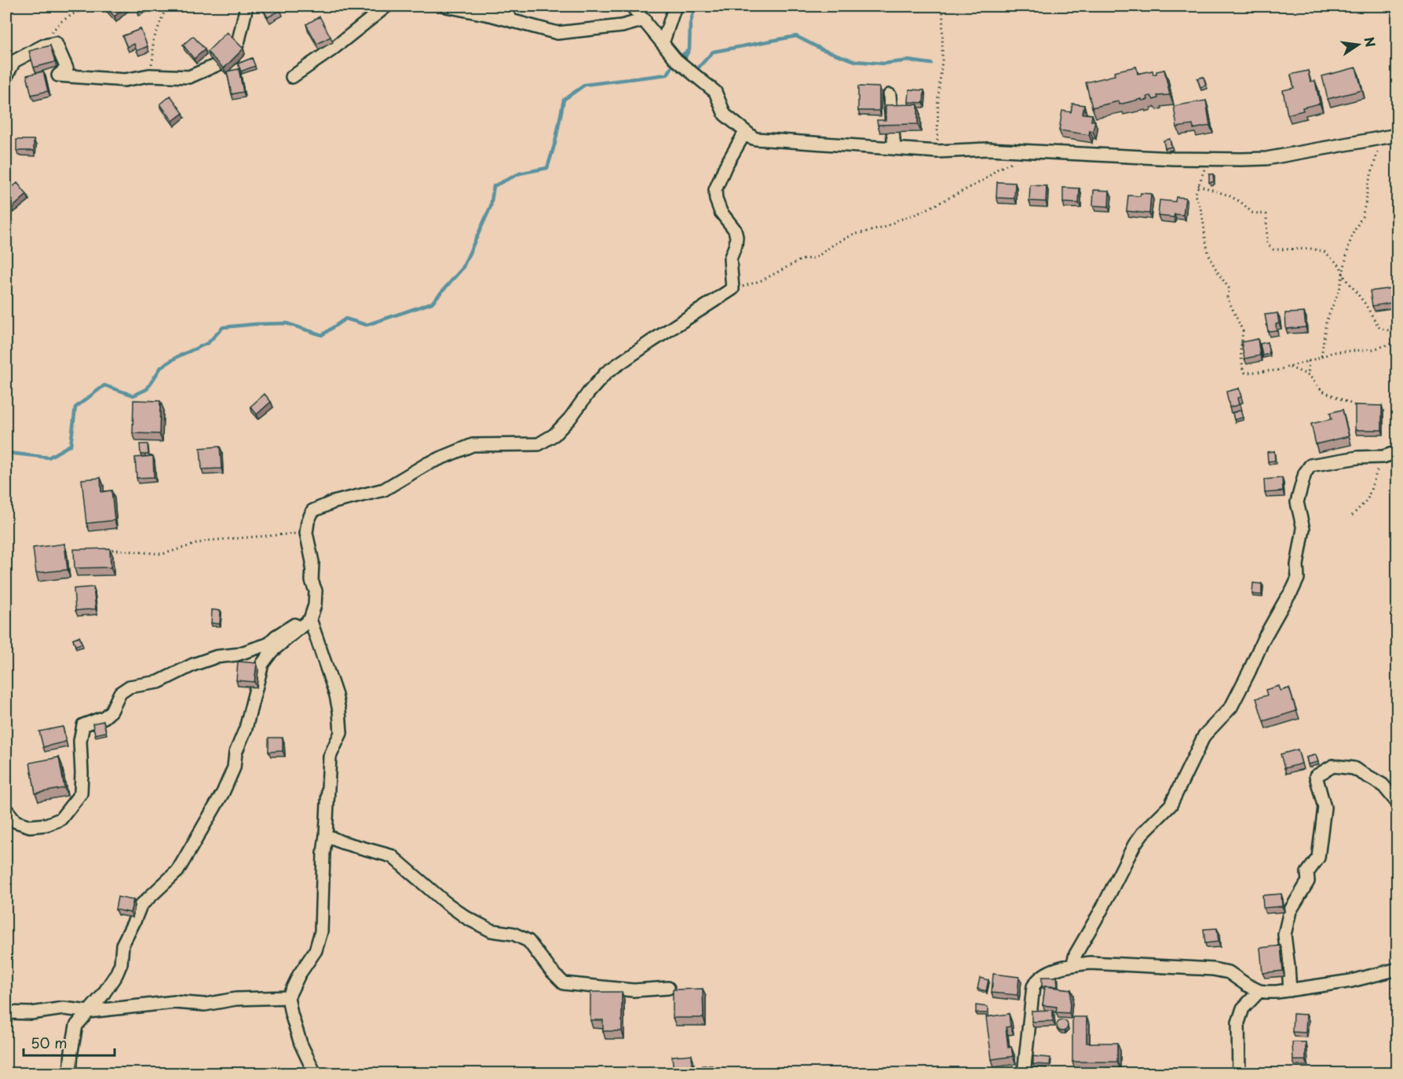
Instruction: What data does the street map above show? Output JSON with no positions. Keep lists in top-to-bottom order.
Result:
{
  "scale_bar": "50 m",
  "north": "right"
}
